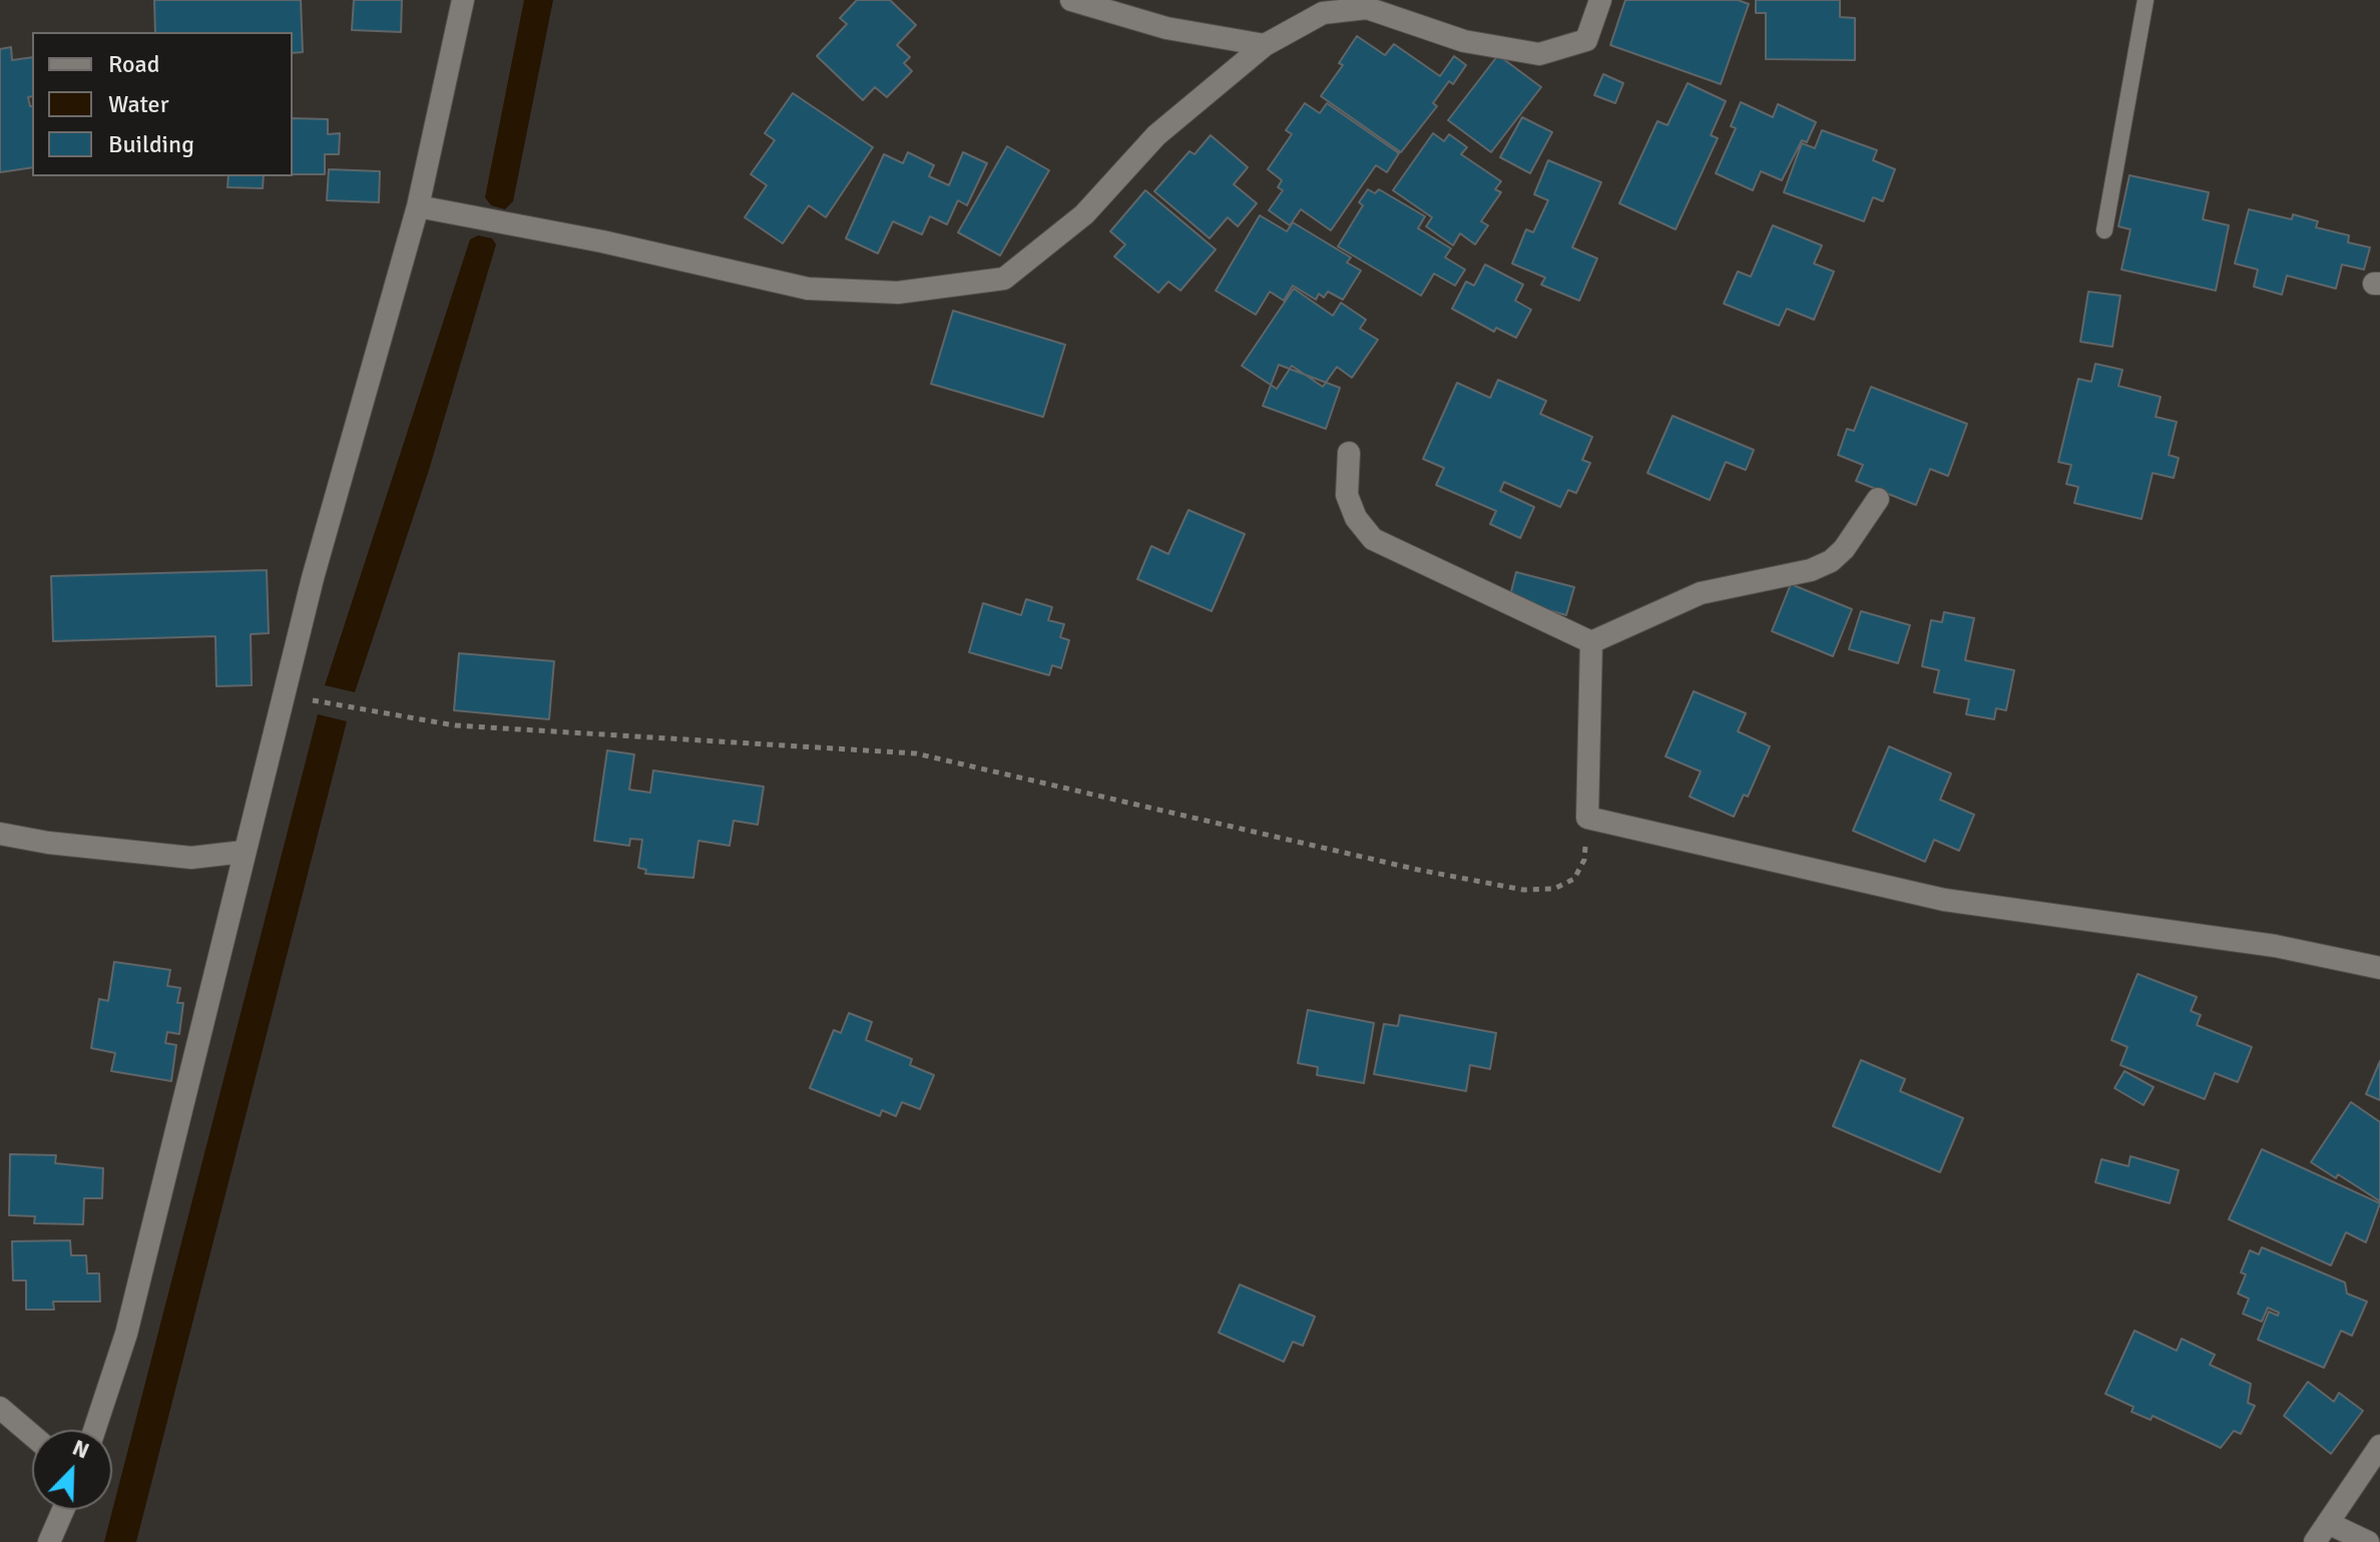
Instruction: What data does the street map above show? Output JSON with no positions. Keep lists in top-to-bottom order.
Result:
{
  "legend": ["Road", "Water", "Building"],
  "north": "top right"
}
